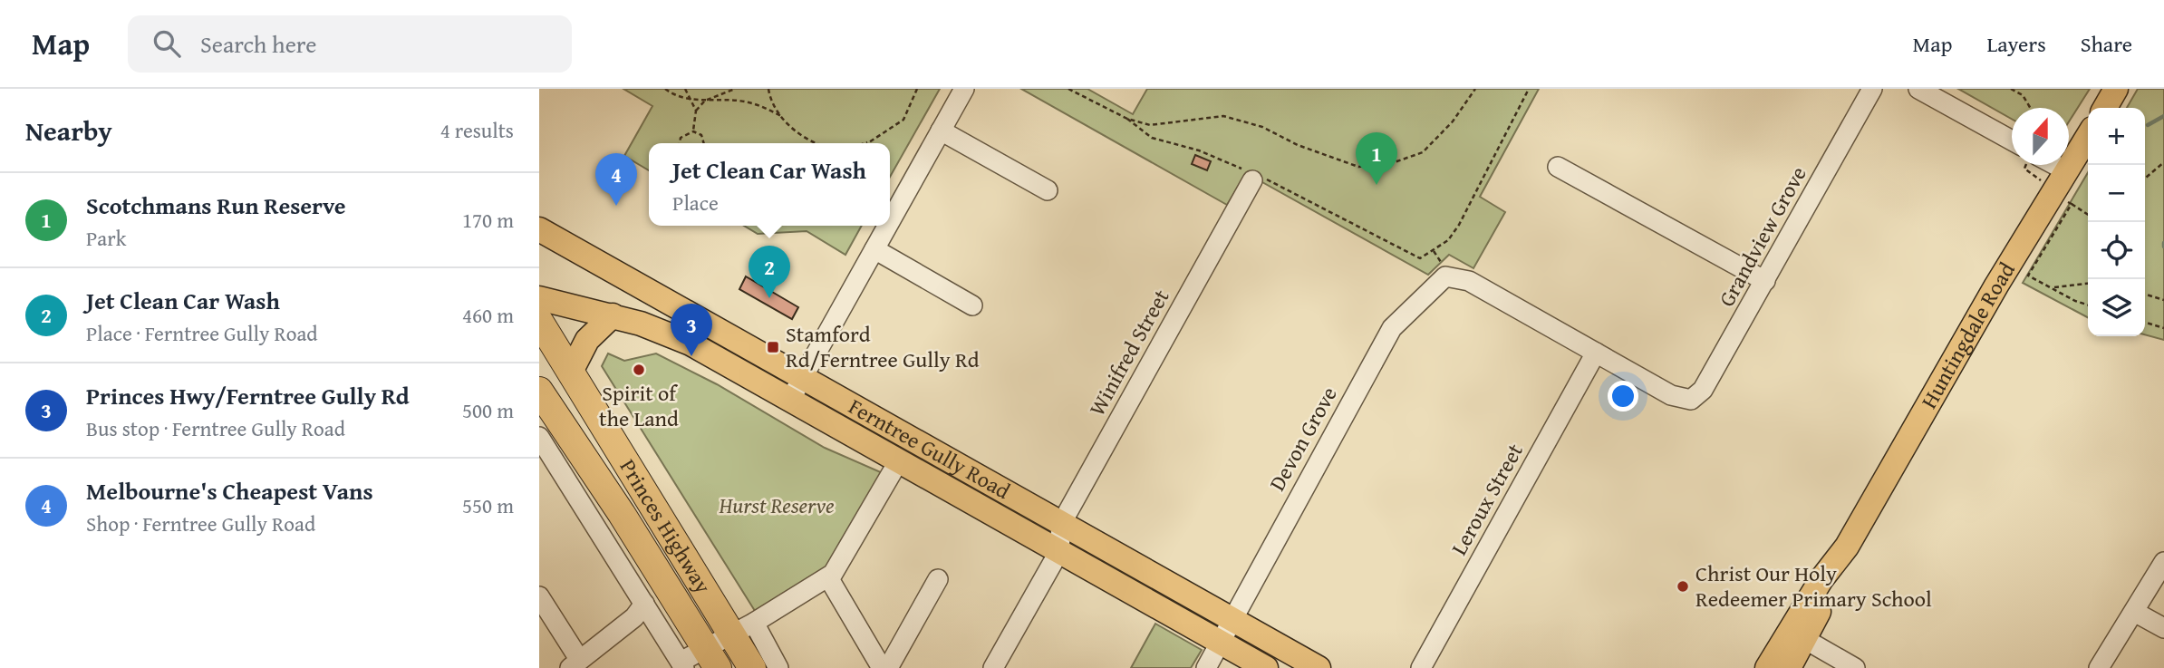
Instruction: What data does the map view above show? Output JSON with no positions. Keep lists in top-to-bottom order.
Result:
{
  "streets": {
    "highway": ["Princes Highway"],
    "main road": ["Huntingdale Road", "Ferntree Gully Road"],
    "street": [
      "Grandview Grove",
      "Winifred Street",
      "Devon Grove",
      "Leroux Street"
    ]
  },
  "crossings": [
    ["Grandview Grove", "Devon Grove"],
    ["Grandview Grove", "Leroux Street"],
    ["Winifred Street", "Ferntree Gully Road"],
    ["Devon Grove", "Ferntree Gully Road"],
    ["Devon Grove", "Leroux Street"]
  ],
  "parks": ["Hurst Reserve"],
  "places": {
    "transit": ["Stamford Rd/Ferntree Gully Rd"],
    "other": ["Spirit of the Land", "Christ Our Holy Redeemer Primary School"]
  },
  "north": "top",
  "page": {
    "header": "Map",
    "search": "Search here",
    "nav": ["Map", "Layers", "Share"],
    "heading": ["Nearby", "4 results"],
    "map_buttons": ["+", "−"],
    "pins": [
      "1",
      "4",
      "2",
      "3"
    ],
    "popup": ["Jet Clean Car Wash", "Place"],
    "list": [
      {
        "mark": "1",
        "name": "Scotchmans Run Reserve",
        "note": "Park",
        "value": "170 m"
      },
      {
        "mark": "2",
        "name": "Jet Clean Car Wash",
        "note": "Place · Ferntree Gully Road",
        "value": "460 m"
      },
      {
        "mark": "3",
        "name": "Princes Hwy/Ferntree Gully Rd",
        "note": "Bus stop · Ferntree Gully Road",
        "value": "500 m"
      },
      {
        "mark": "4",
        "name": "Melbourne's Cheapest Vans",
        "note": "Shop · Ferntree Gully Road",
        "value": "550 m"
      }
    ]
  }
}
